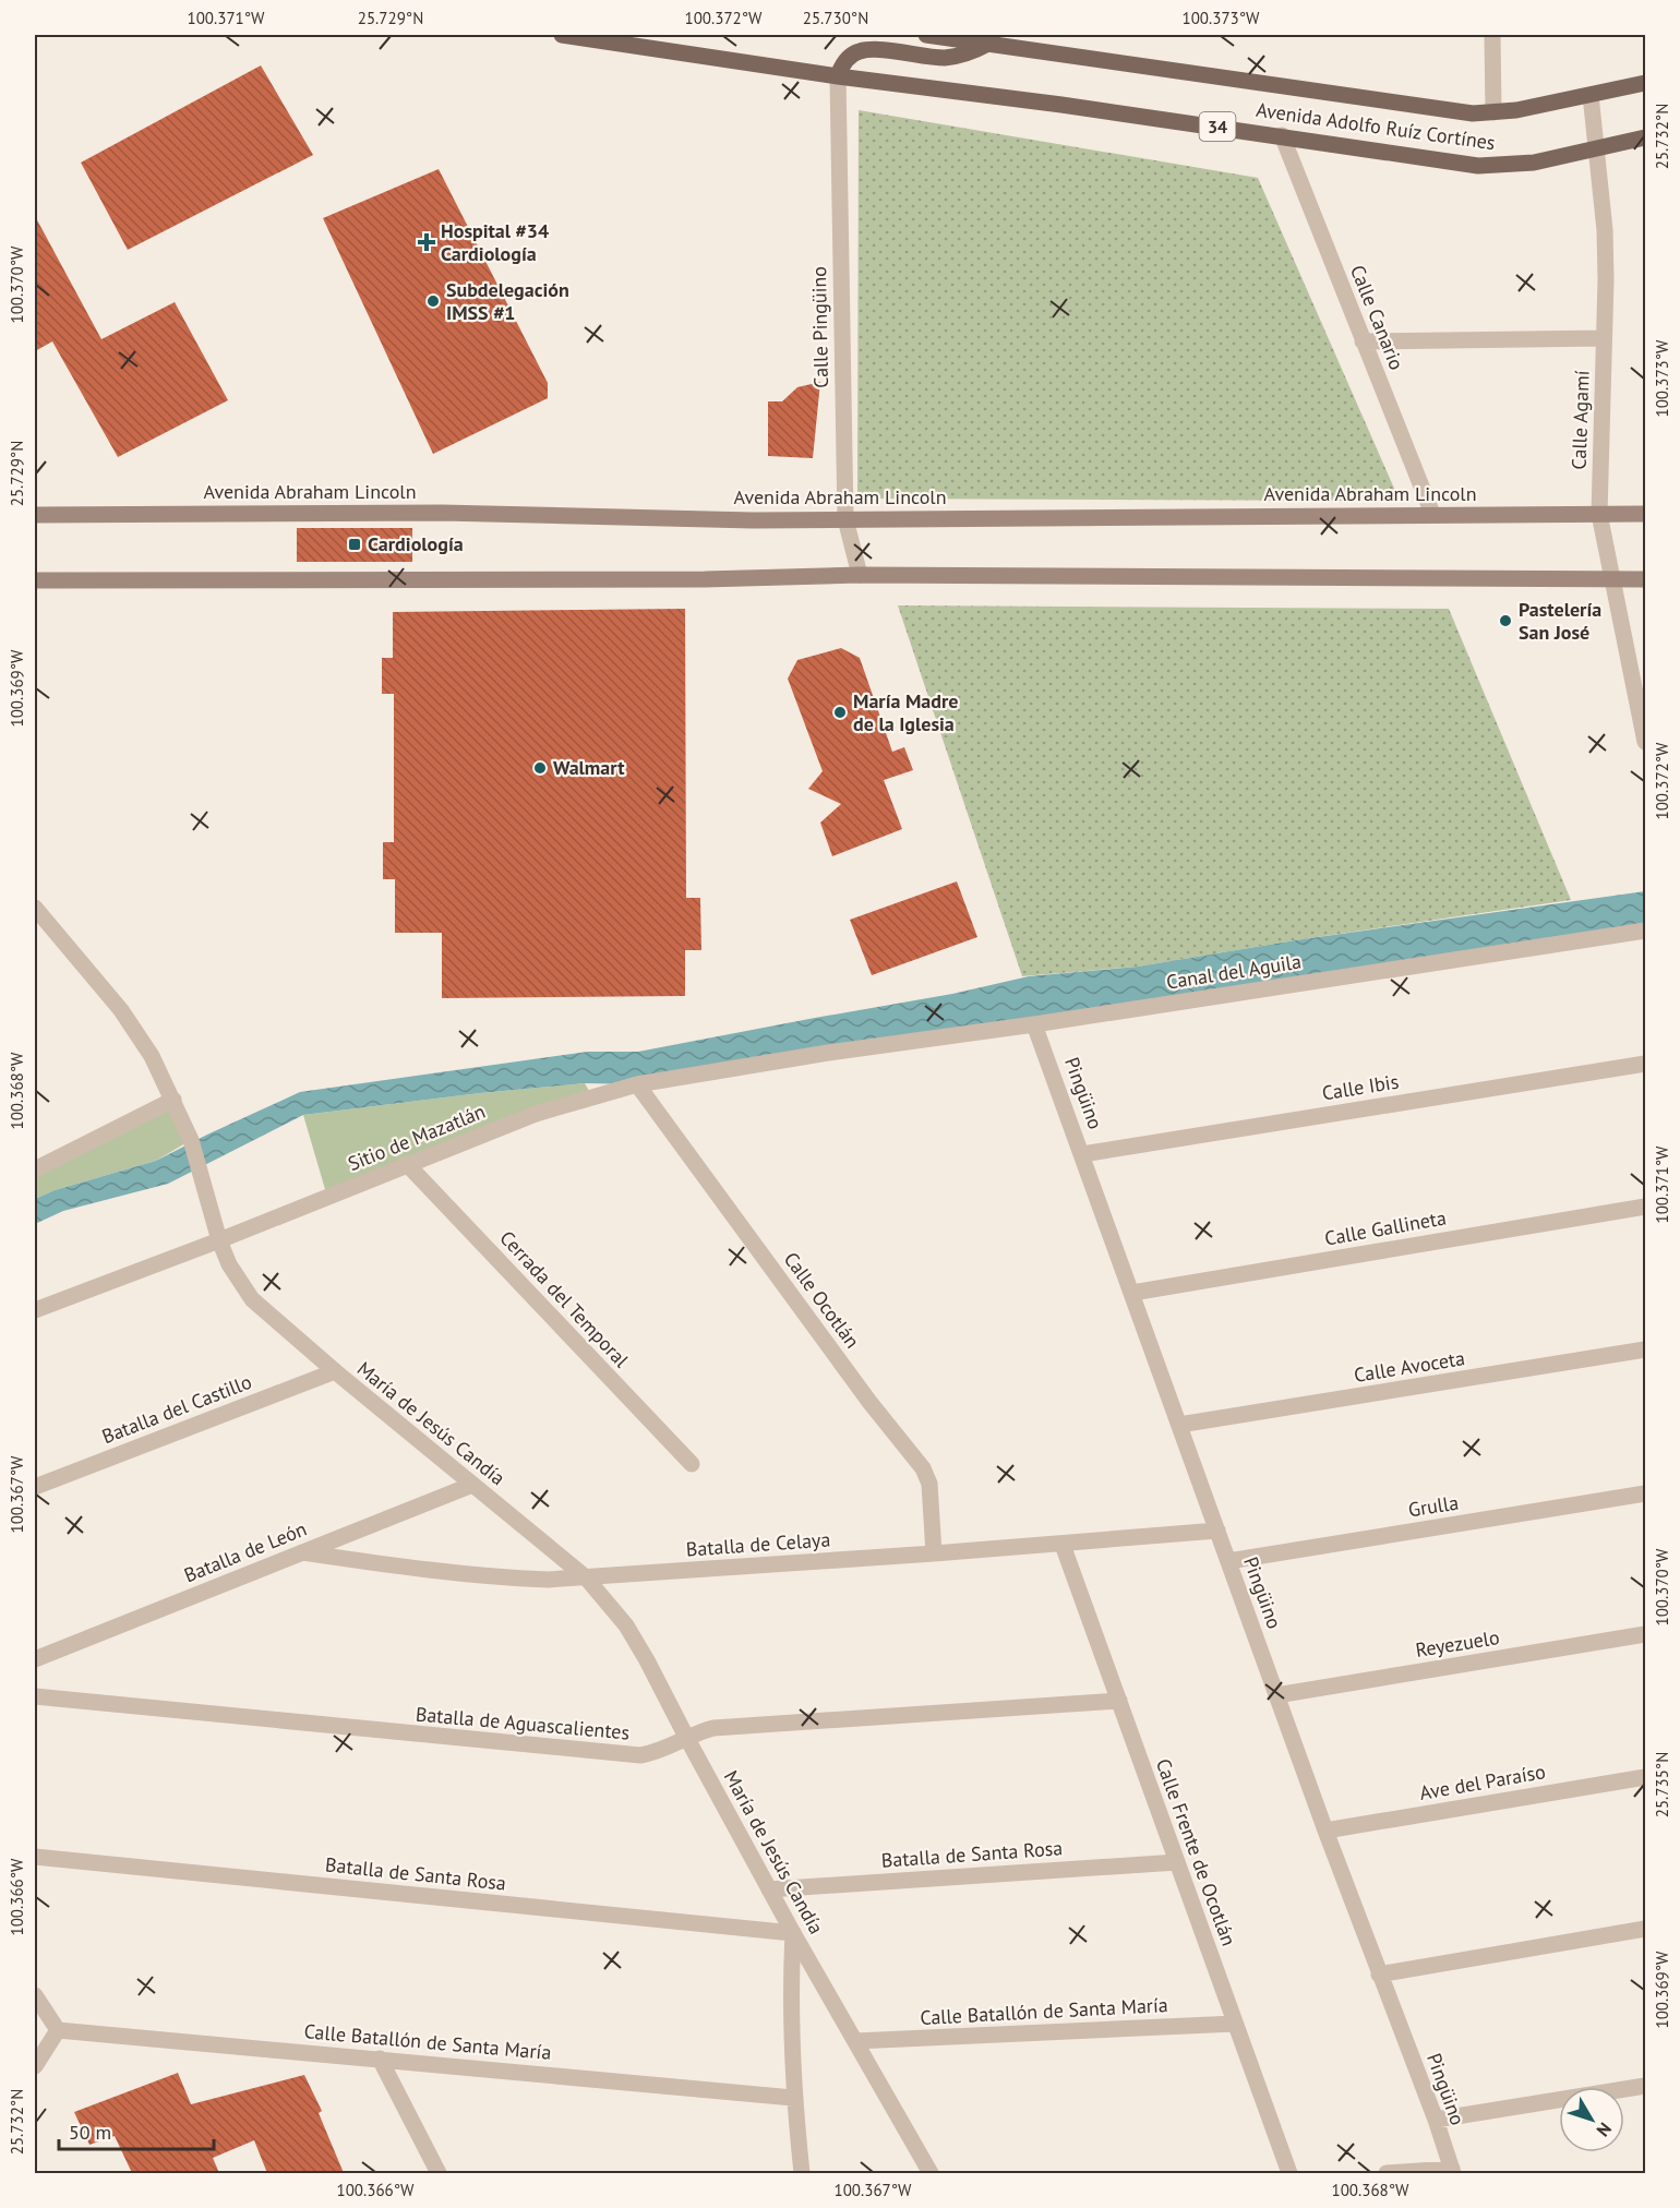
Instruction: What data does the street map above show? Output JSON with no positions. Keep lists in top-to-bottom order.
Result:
{
  "streets": {
    "main road": ["34", "Avenida Adolfo Ruíz Cortínes", "Avenida Abraham Lincoln"],
    "street": [
      "Calle Canario",
      "Calle Pingüino",
      "Calle Agamí",
      "Canal del Aguila",
      "Calle Ibis",
      "Pingüino",
      "Sitio de Mazatlán",
      "Calle Gallineta",
      "Cerrada del Temporal",
      "Calle Ocotlán",
      "Calle Avoceta",
      "Batalla del Castillo",
      "María de Jesús Candía",
      "Grulla",
      "Batalla de Celaya",
      "Batalla de León",
      "Reyezuelo",
      "Batalla de Aguascalientes",
      "Ave del Paraíso",
      "Calle Frente de Ocotlán",
      "Batalla de Santa Rosa",
      "Calle Batallón de Santa María"
    ]
  },
  "crossings": [
    ["34", "Avenida Adolfo Ruíz Cortínes"],
    ["34", "Calle Pingüino"],
    ["34", "Calle Agamí"],
    ["Avenida Adolfo Ruíz Cortínes", "Calle Canario"],
    ["Avenida Adolfo Ruíz Cortínes", "Calle Pingüino"],
    ["Avenida Adolfo Ruíz Cortínes", "Calle Agamí"],
    ["Calle Canario", "Avenida Abraham Lincoln"],
    ["Calle Pingüino", "Avenida Abraham Lincoln"],
    ["Calle Agamí", "Avenida Abraham Lincoln"],
    ["Canal del Aguila", "Pingüino"],
    ["Canal del Aguila", "Sitio de Mazatlán"],
    ["Calle Ibis", "Pingüino"],
    ["Pingüino", "Calle Gallineta"],
    ["Pingüino", "Calle Avoceta"],
    ["Pingüino", "Grulla"],
    ["Pingüino", "Batalla de Celaya"],
    ["Pingüino", "Reyezuelo"],
    ["Pingüino", "Ave del Paraíso"],
    ["Sitio de Mazatlán", "Cerrada del Temporal"],
    ["Sitio de Mazatlán", "Calle Ocotlán"],
    ["Sitio de Mazatlán", "María de Jesús Candía"],
    ["Calle Ocotlán", "Batalla de Celaya"],
    ["Batalla del Castillo", "María de Jesús Candía"],
    ["María de Jesús Candía", "Batalla de Celaya"],
    ["María de Jesús Candía", "Batalla de León"],
    ["María de Jesús Candía", "Batalla de Aguascalientes"],
    ["María de Jesús Candía", "Batalla de Santa Rosa"],
    ["María de Jesús Candía", "Calle Batallón de Santa María"],
    ["Batalla de Celaya", "Batalla de León"],
    ["Batalla de Celaya", "Calle Frente de Ocotlán"],
    ["Batalla de Aguascalientes", "Calle Frente de Ocotlán"],
    ["Calle Frente de Ocotlán", "Batalla de Santa Rosa"],
    ["Calle Frente de Ocotlán", "Calle Batallón de Santa María"]
  ],
  "places": {
    "health": ["Hospital #34 Cardiología"],
    "other": [
      "Subdelegación IMSS #1",
      "Pastelería San José",
      "María Madre de la Iglesia",
      "Walmart"
    ],
    "transit": ["Cardiología"]
  },
  "scale_bar": "50 m",
  "north": "bottom right",
  "coordinates": [
    "100.371°W",
    "25.729°N",
    "100.372°W",
    "25.730°N",
    "100.373°W",
    "25.732°N",
    "100.370°W",
    "100.369°W",
    "100.368°W",
    "100.367°W",
    "25.735°N",
    "100.366°W"
  ]
}
